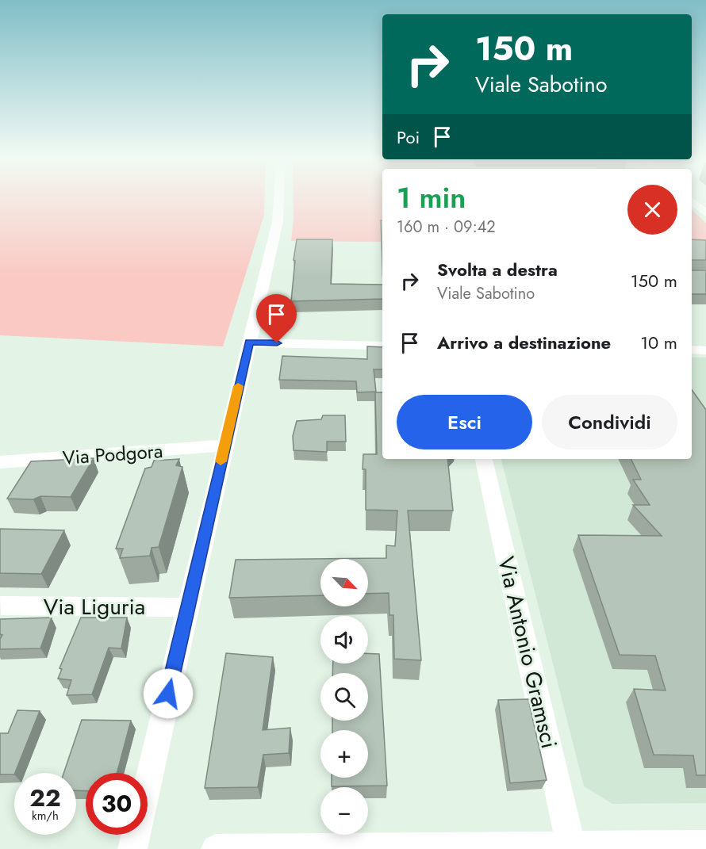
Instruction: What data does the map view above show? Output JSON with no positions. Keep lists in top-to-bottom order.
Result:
{
  "streets": {
    "street": ["Via Podgora", "Via Liguria", "Via Antonio Gramsci"]
  },
  "north": "bottom right",
  "page": {
    "turn": ["150 m", "Viale Sabotino"],
    "then": "Poi",
    "heading": ["1 min", "160 m · 09:42"],
    "list": [
      {
        "name": "Svolta a destra",
        "note": "Viale Sabotino",
        "value": "150 m"
      },
      {
        "name": "Arrivo a destinazione",
        "value": "10 m"
      }
    ],
    "buttons": ["Esci", "Condividi"],
    "map_buttons": ["+", "−"],
    "speed": "22 km/h",
    "limit": "30"
  }
}
